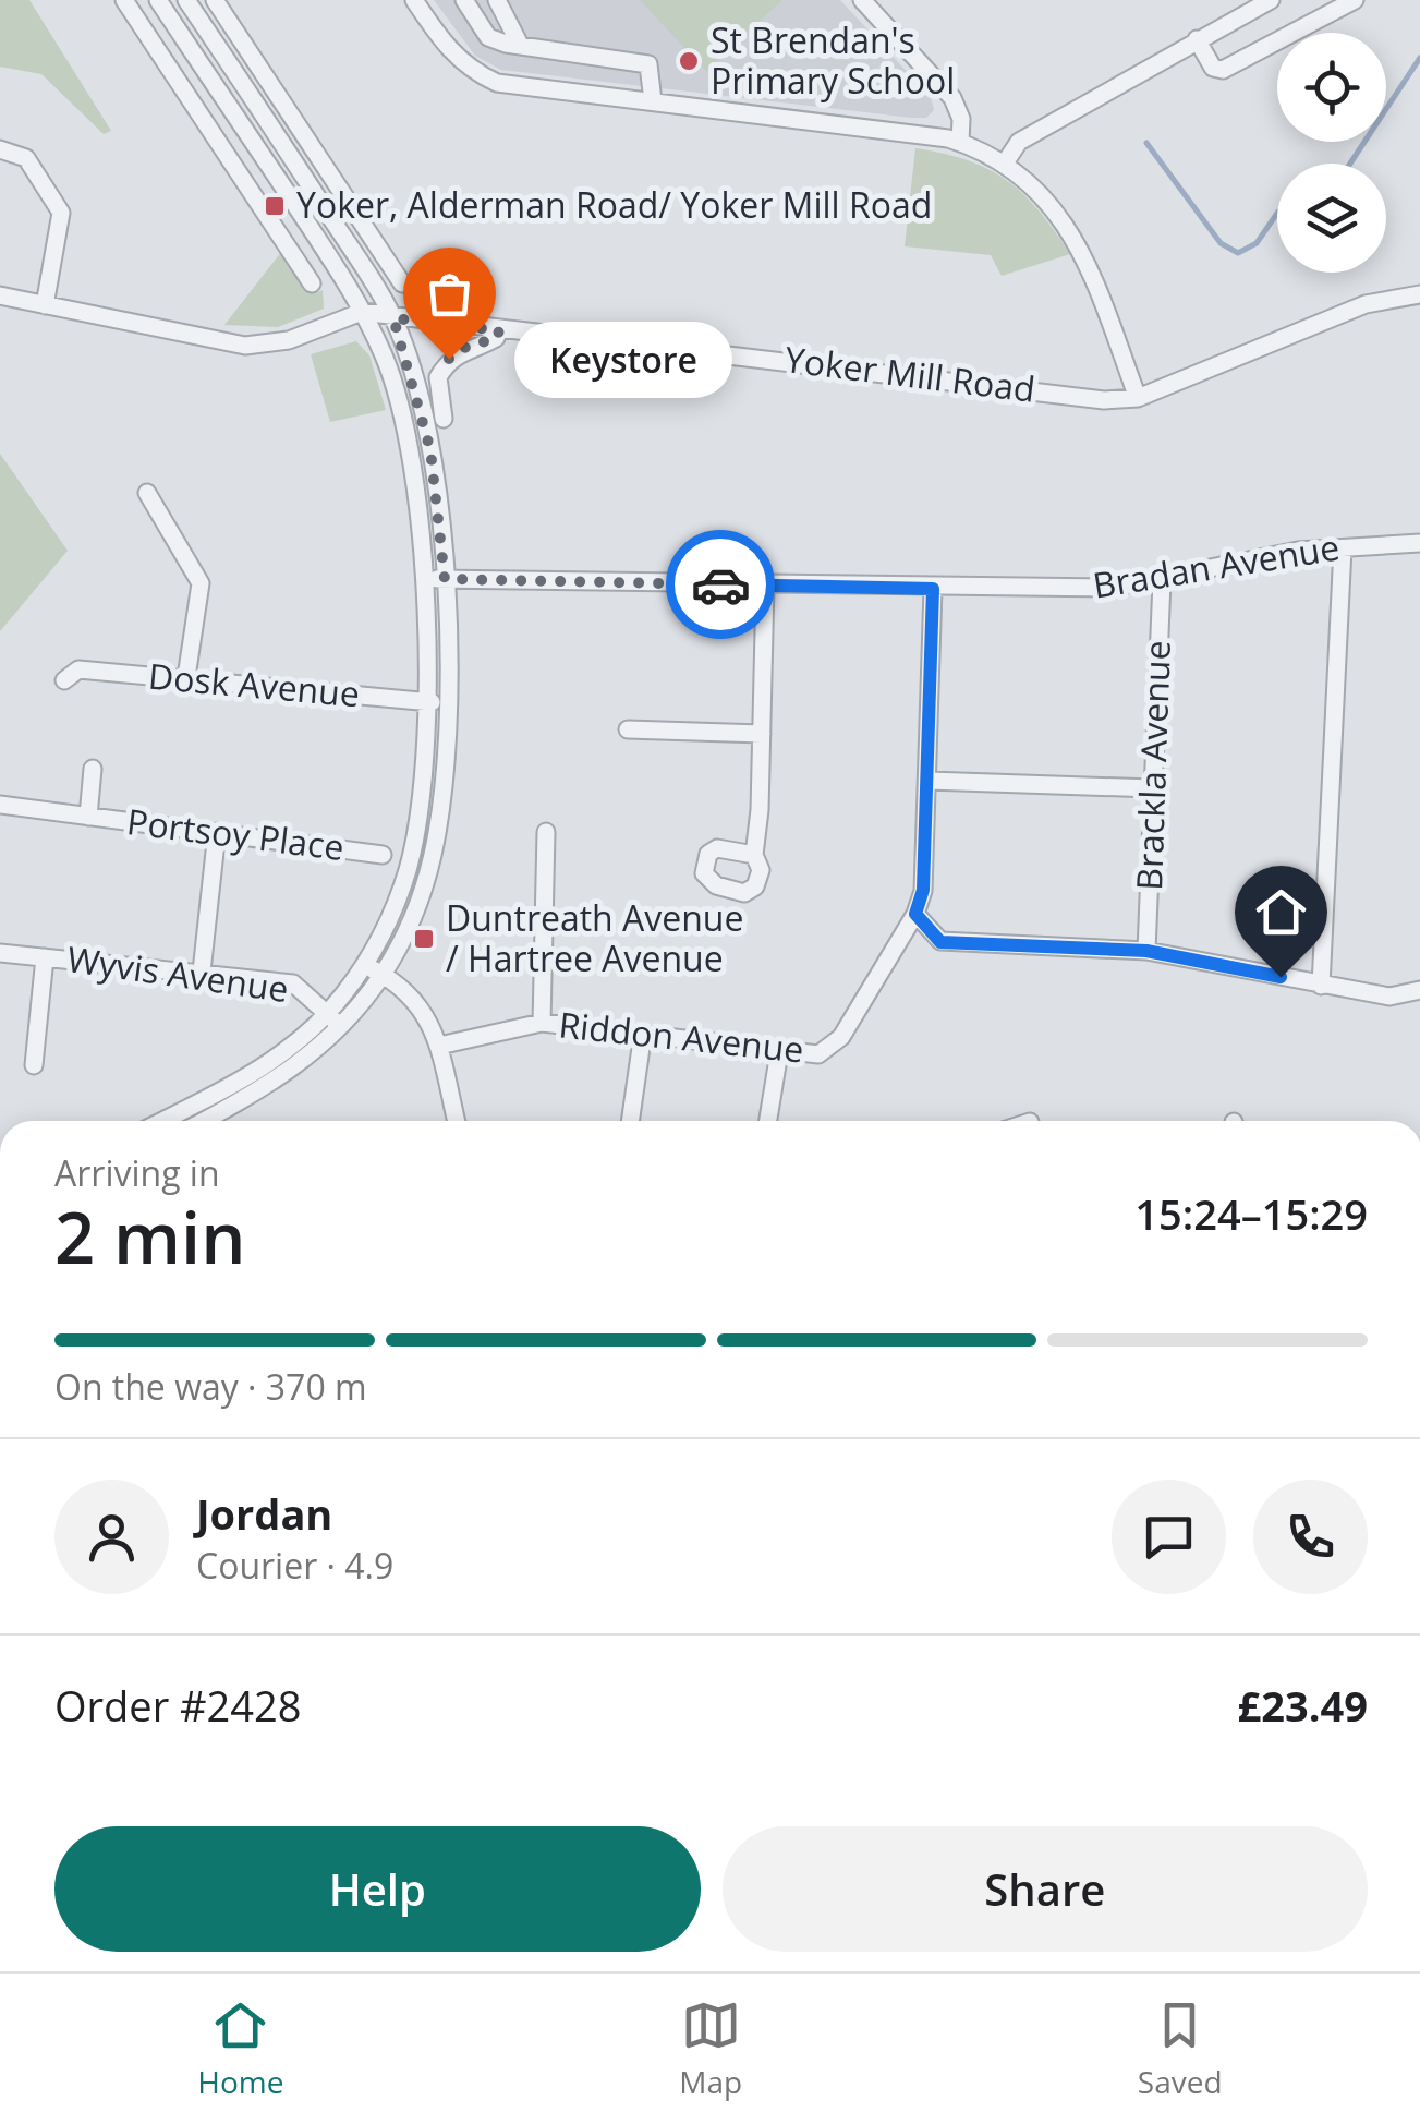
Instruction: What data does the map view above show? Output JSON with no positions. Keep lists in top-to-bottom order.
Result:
{
  "streets": {
    "street": [
      "Yoker Mill Road",
      "Bradan Avenue",
      "Dosk Avenue",
      "Brackla Avenue",
      "Portsoy Place",
      "Wyvis Avenue",
      "Riddon Avenue"
    ]
  },
  "crossings": [
    ["Bradan Avenue", "Brackla Avenue"]
  ],
  "places": {
    "other": ["St Brendan's Primary School", "Keystore"],
    "transit": ["Yoker, Alderman Road/ Yoker Mill Road", "Duntreath Avenue / Hartree Avenue"]
  },
  "page": {
    "bubble": "Keystore",
    "heading": ["2 min", "Arriving in", "15:24–15:29"],
    "panel": [
      "Jordan",
      "Courier · 4.9",
      "Order #2428",
      "£23.49"
    ],
    "bar": "On the way · 370 m",
    "buttons": ["Help", "Share"],
    "tabs": ["Home", "Map", "Saved"]
  }
}
